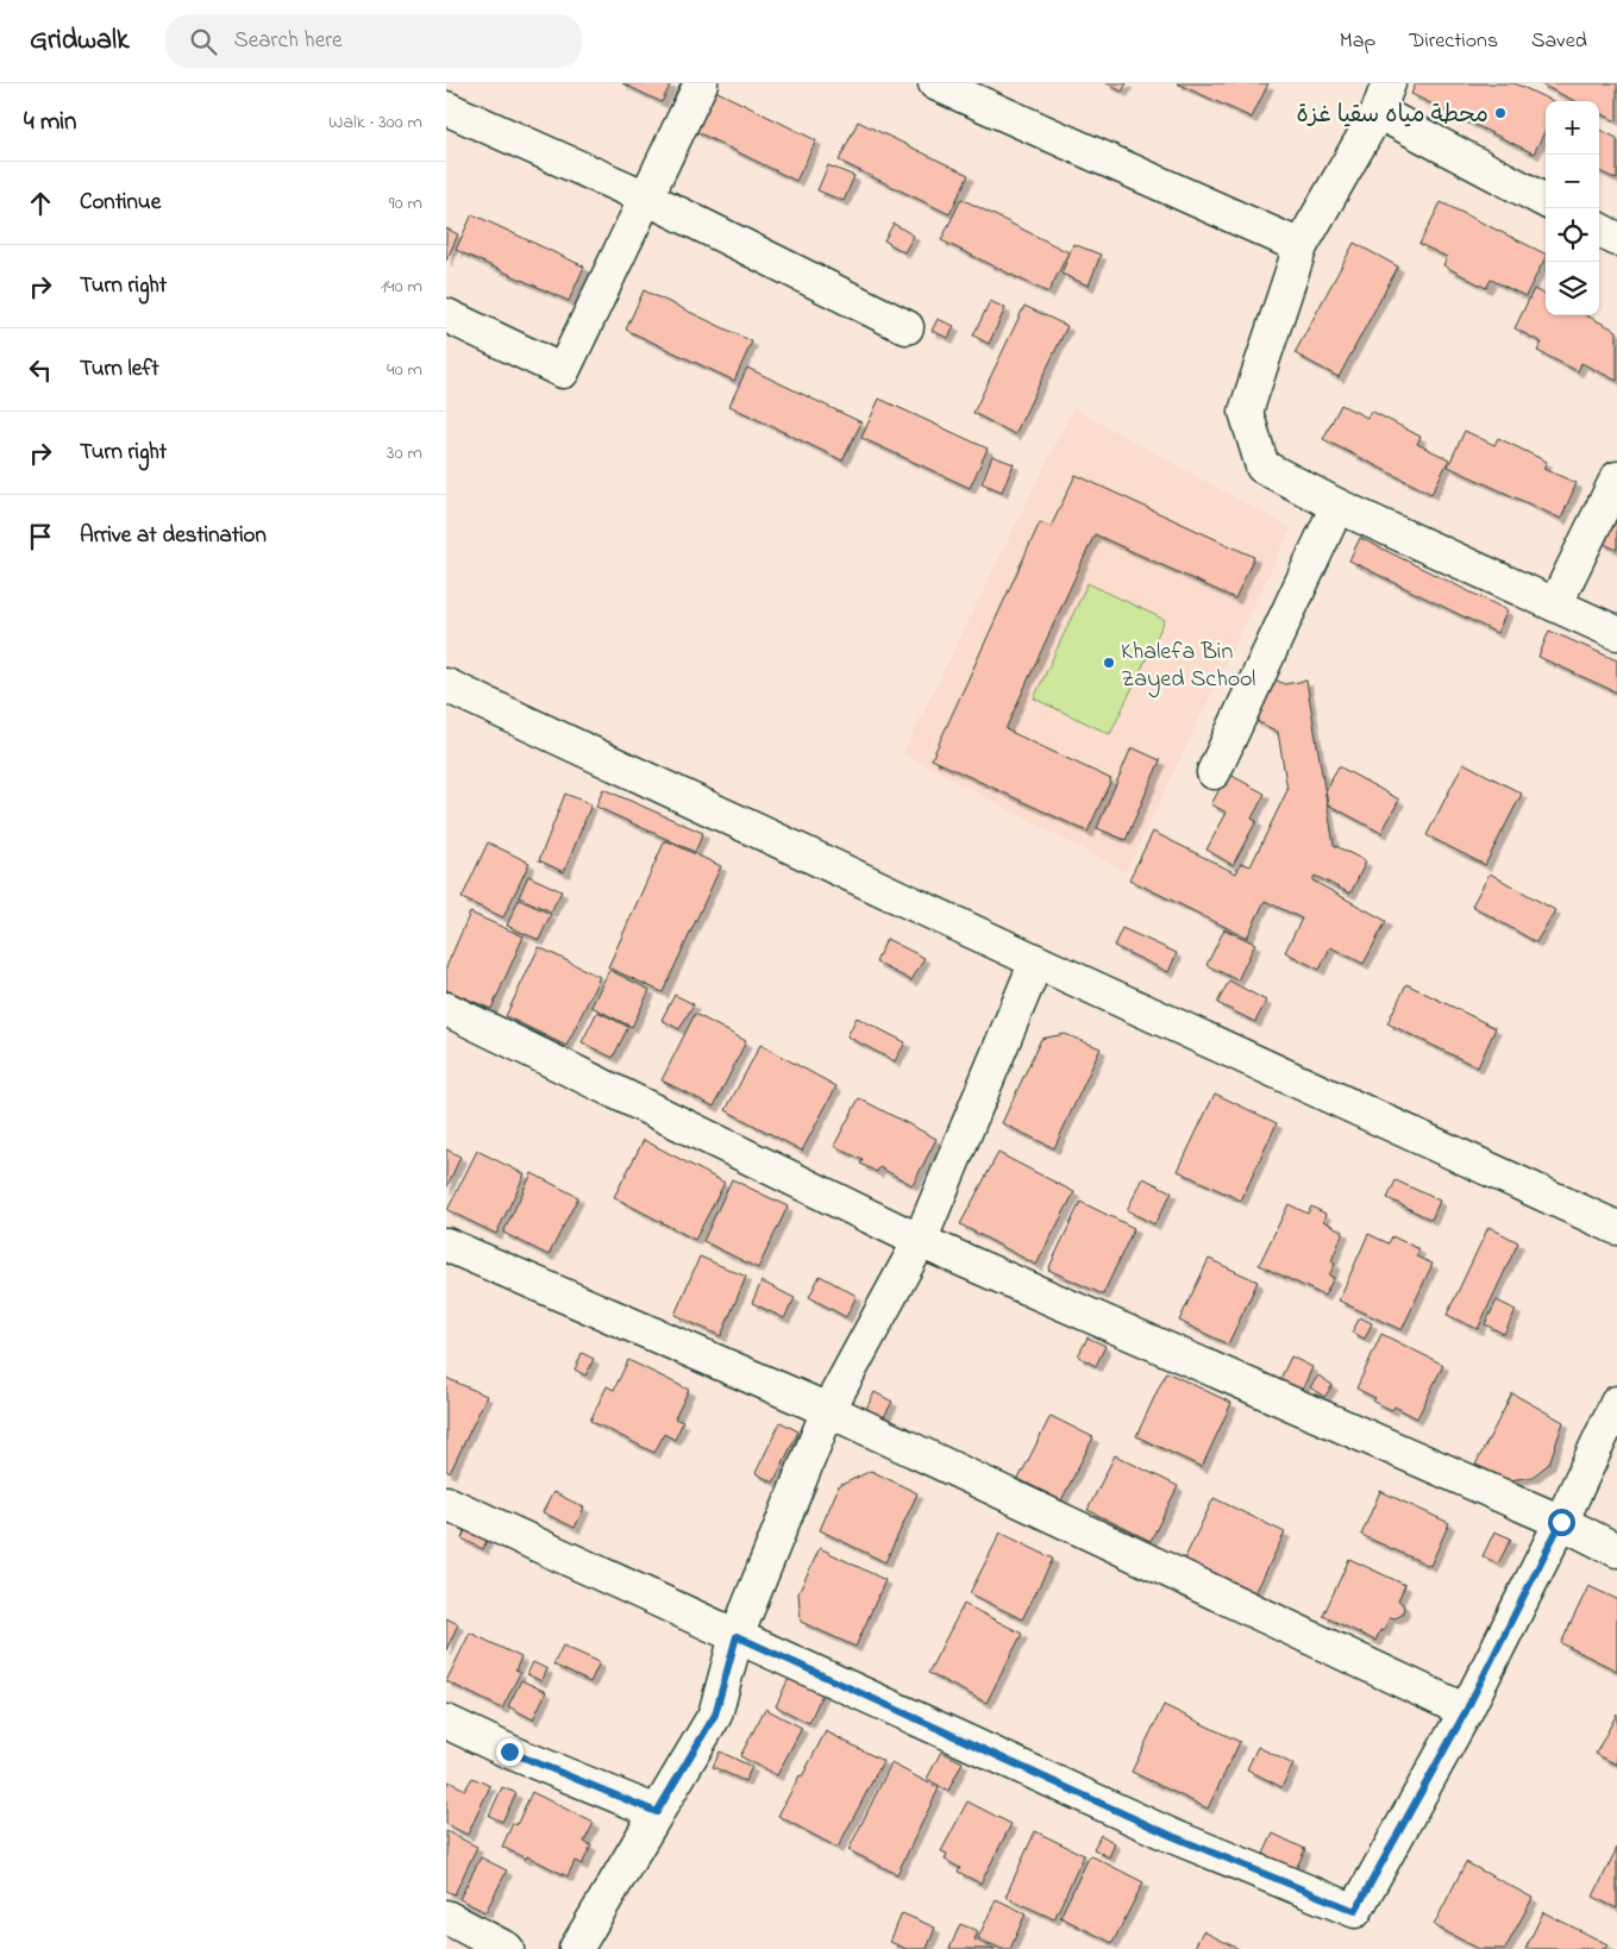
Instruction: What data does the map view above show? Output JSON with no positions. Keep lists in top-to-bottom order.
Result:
{
  "places": ["محطة مياه سقيا غزة", "Khalefa Bin Zayed School"],
  "page": {
    "header": "Gridwalk",
    "search": "Search here",
    "nav": ["Map", "Directions", "Saved"],
    "heading": ["4 min", "Walk · 300 m"],
    "map_buttons": ["+", "−"],
    "list": [
      ["Continue", "90 m"],
      ["Turn right", "140 m"],
      ["Turn left", "40 m"],
      ["Turn right", "30 m"],
      "Arrive at destination"
    ]
  }
}
